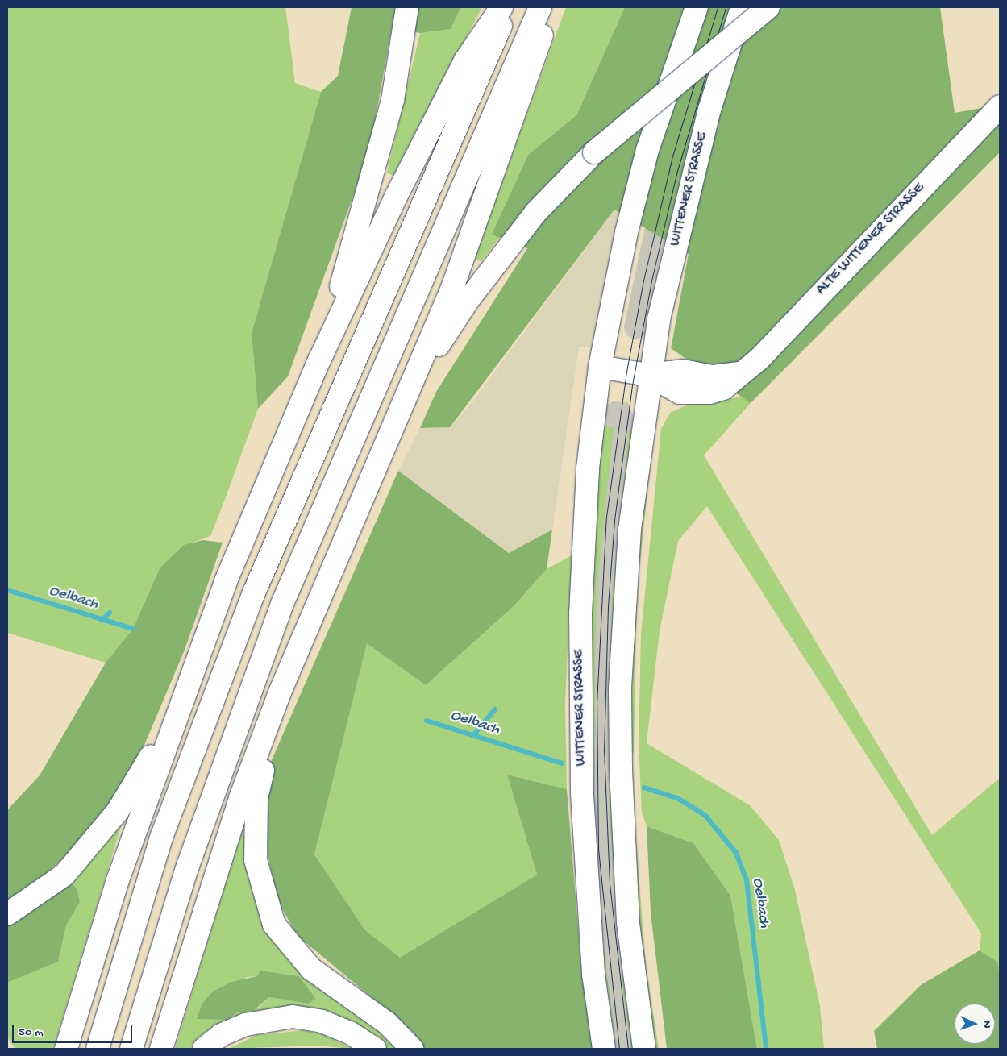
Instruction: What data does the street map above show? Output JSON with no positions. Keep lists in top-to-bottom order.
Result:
{
  "streets": {
    "main road": ["WITTENER STRASSE", "ALTE WITTENER STRASSE"]
  },
  "crossings": [
    ["WITTENER STRASSE", "ALTE WITTENER STRASSE"]
  ],
  "water": ["Oelbach"],
  "scale_bar": "50 m",
  "north": "right"
}
